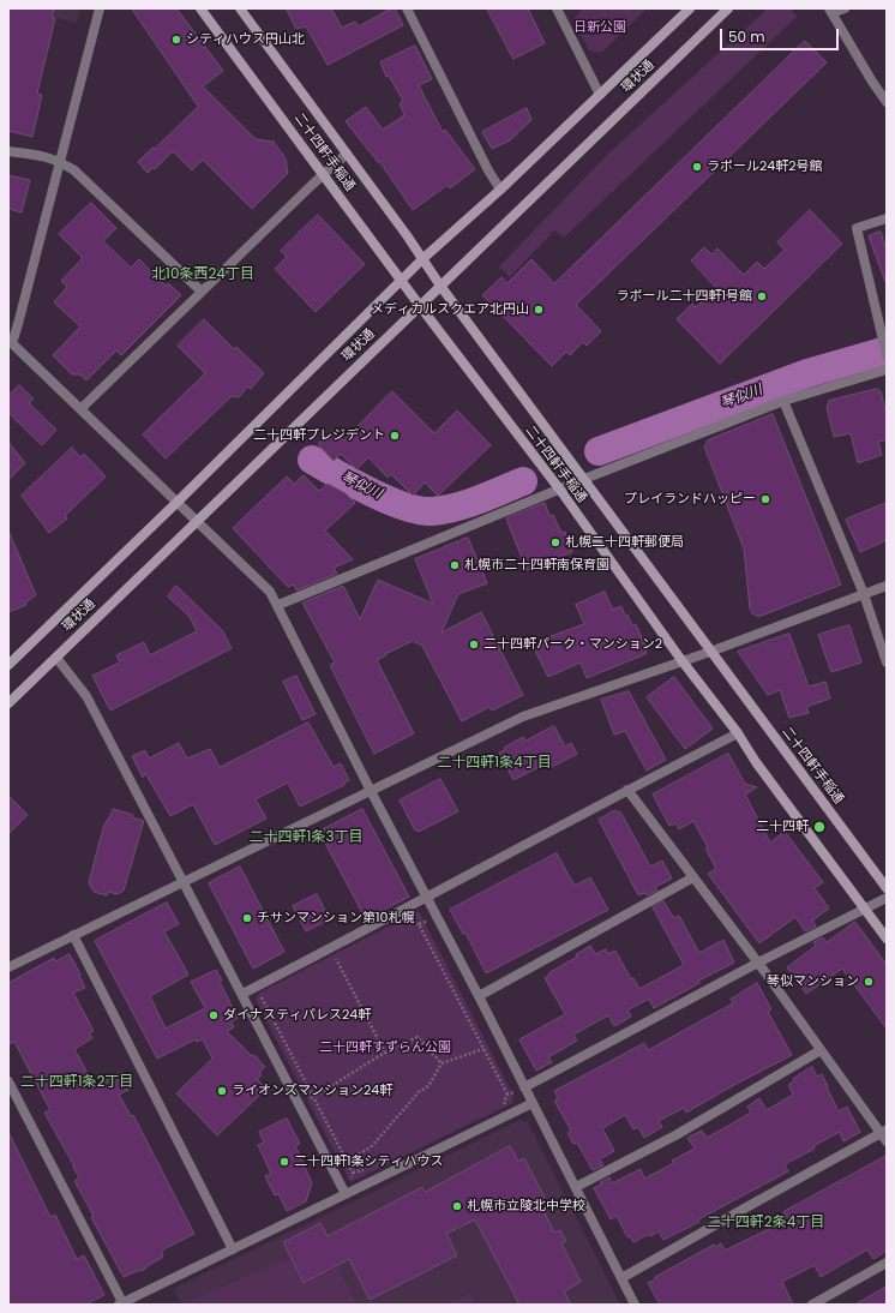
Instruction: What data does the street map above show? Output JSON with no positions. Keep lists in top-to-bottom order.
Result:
{
  "streets": {
    "street": ["環状通", "二十四軒手稲通"]
  },
  "crossings": [
    ["環状通", "二十四軒手稲通"]
  ],
  "districts": [
    "北10条西24丁目",
    "二十四軒1条4丁目",
    "二十四軒1条3丁目",
    "二十四軒1条2丁目",
    "二十四軒2条4丁目"
  ],
  "water": ["琴似川"],
  "parks": ["日新公園", "二十四軒すずらん公園"],
  "places": [
    "シティハウス円山北",
    "ラポール24軒2号館",
    "ラポール二十四軒1号館",
    "メディカルスクエア北円山",
    "二十四軒プレジデント",
    "プレイランドハッピー",
    "札幌二十四軒郵便局",
    "札幌市二十四軒南保育園",
    "二十四軒パーク・マンション2",
    "二十四軒",
    "チサンマンション第10札幌",
    "琴似マンション",
    "ダイナスティパレス24軒",
    "ライオンズマンション24軒",
    "二十四軒1条シティハウス",
    "札幌市立陵北中学校"
  ],
  "scale_bar": "50 m"
}
